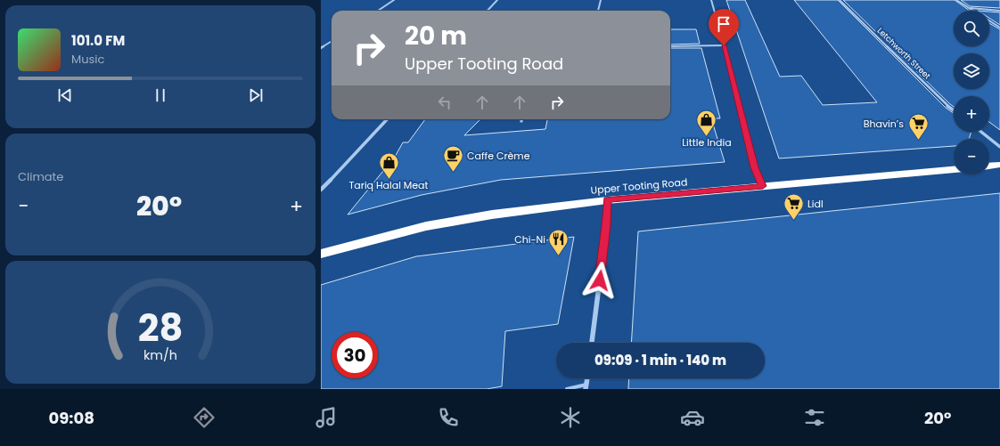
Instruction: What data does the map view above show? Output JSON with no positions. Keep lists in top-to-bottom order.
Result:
{
  "streets": {
    "highway": ["Upper Tooting Road"],
    "street": ["Letchworth Street"]
  },
  "places": {
    "shop": ["Little India", "Tariq Halal Meat"],
    "supermarket": ["Bhavin’s", "Lidl"],
    "cafe": ["Caffe Crème"],
    "restaurant": ["Chi-Ni"]
  },
  "page": {
    "map_buttons": ["+", "−"],
    "turn": ["20 m", "Upper Tooting Road"],
    "song": ["101.0 FM", "Music"],
    "tile": "Climate",
    "heat": ["−", "20°", "+"],
    "limit": "30",
    "trip": "09:09 · 1 min · 140 m",
    "tabs": ["09:08", "20°"],
    "gauge": ["28", "km/h"]
  }
}
